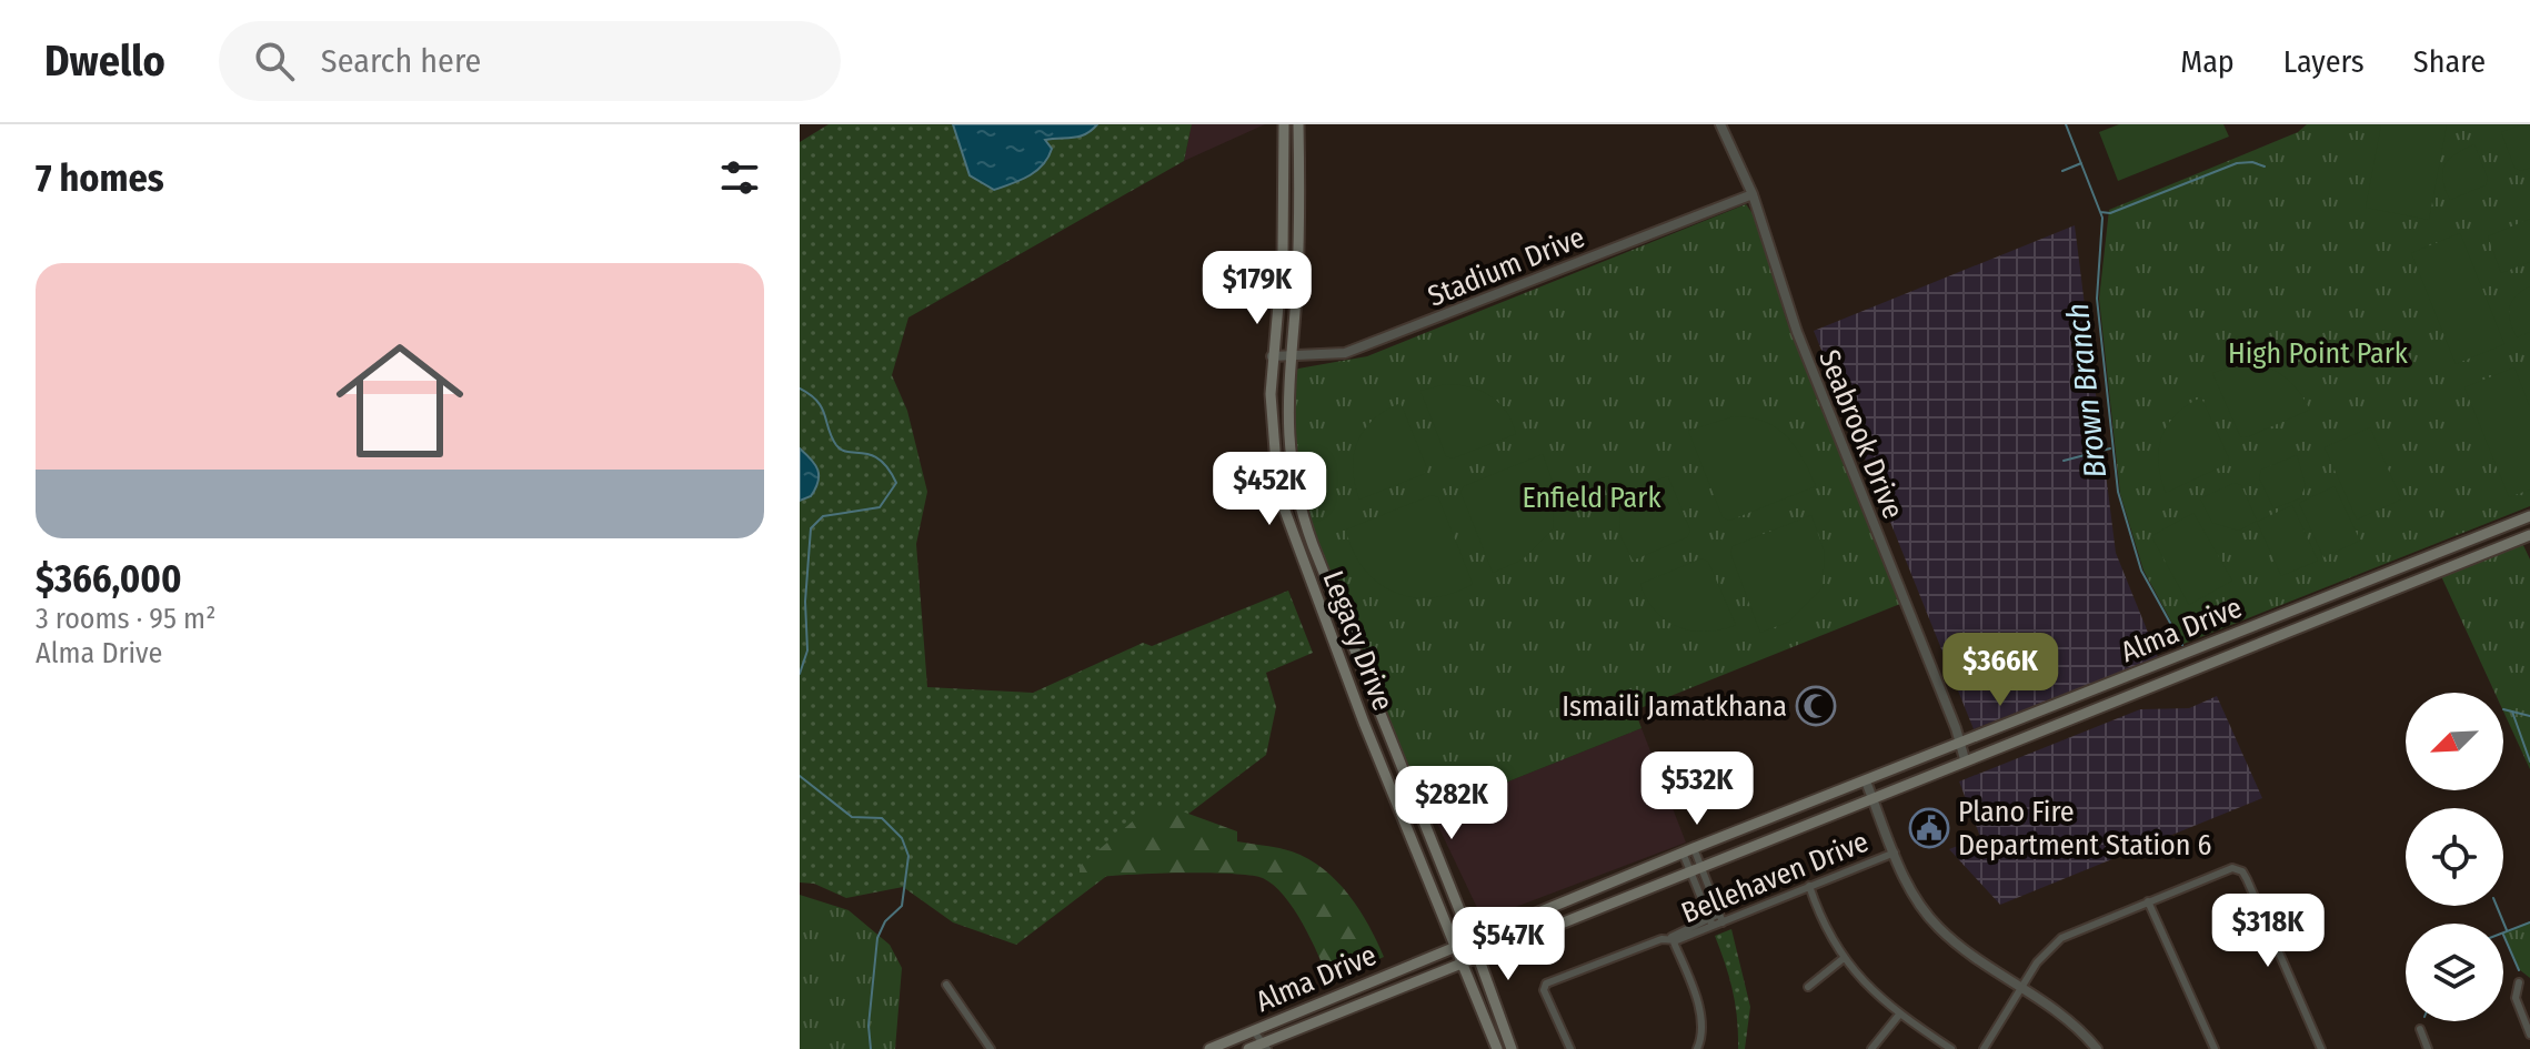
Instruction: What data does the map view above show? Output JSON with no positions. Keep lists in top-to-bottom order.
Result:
{
  "streets": {
    "main road": ["Alma Drive", "Legacy Drive"],
    "street": ["Stadium Drive", "Seabrook Drive", "Bellehaven Drive"]
  },
  "crossings": [
    ["Stadium Drive", "Seabrook Drive"],
    ["Stadium Drive", "Legacy Drive"],
    ["Seabrook Drive", "Alma Drive"],
    ["Alma Drive", "Legacy Drive"]
  ],
  "water": ["Brown Branch"],
  "parks": ["High Point Park", "Enfield Park"],
  "places": {
    "mosque": ["Ismaili Jamatkhana"],
    "public building": ["Plano Fire Department Station 6"]
  },
  "north": "bottom left",
  "page": {
    "header": "Dwello",
    "search": "Search here",
    "nav": ["Map", "Layers", "Share"],
    "heading": "7 homes",
    "list": [
      {
        "name": "$366,000",
        "note": "3 rooms · 95 m² · Alma Drive"
      }
    ],
    "price": [
      "$179K",
      "$452K",
      "$366K",
      "$532K",
      "$282K",
      "$318K",
      "$547K"
    ]
  }
}
